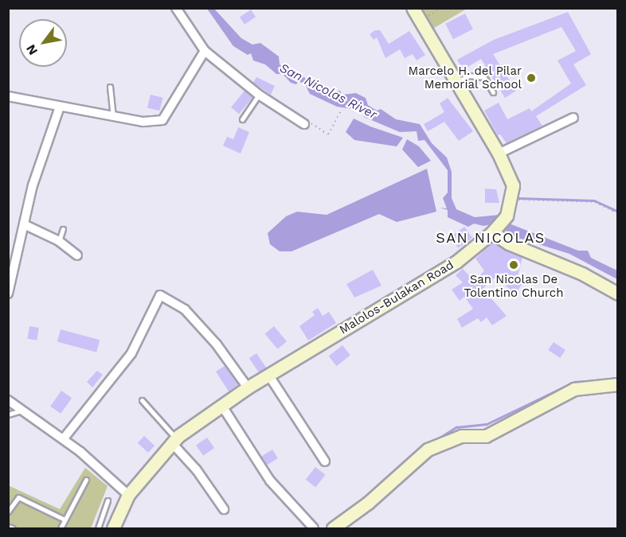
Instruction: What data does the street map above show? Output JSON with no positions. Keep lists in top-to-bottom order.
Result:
{
  "streets": {
    "main road": ["Malolos-Bulakan Road"]
  },
  "districts": ["SAN NICOLAS"],
  "water": ["San Nicolas River"],
  "places": ["Marcelo H. del Pilar Memorial School", "San Nicolas De Tolentino Church"],
  "north": "bottom left"
}
